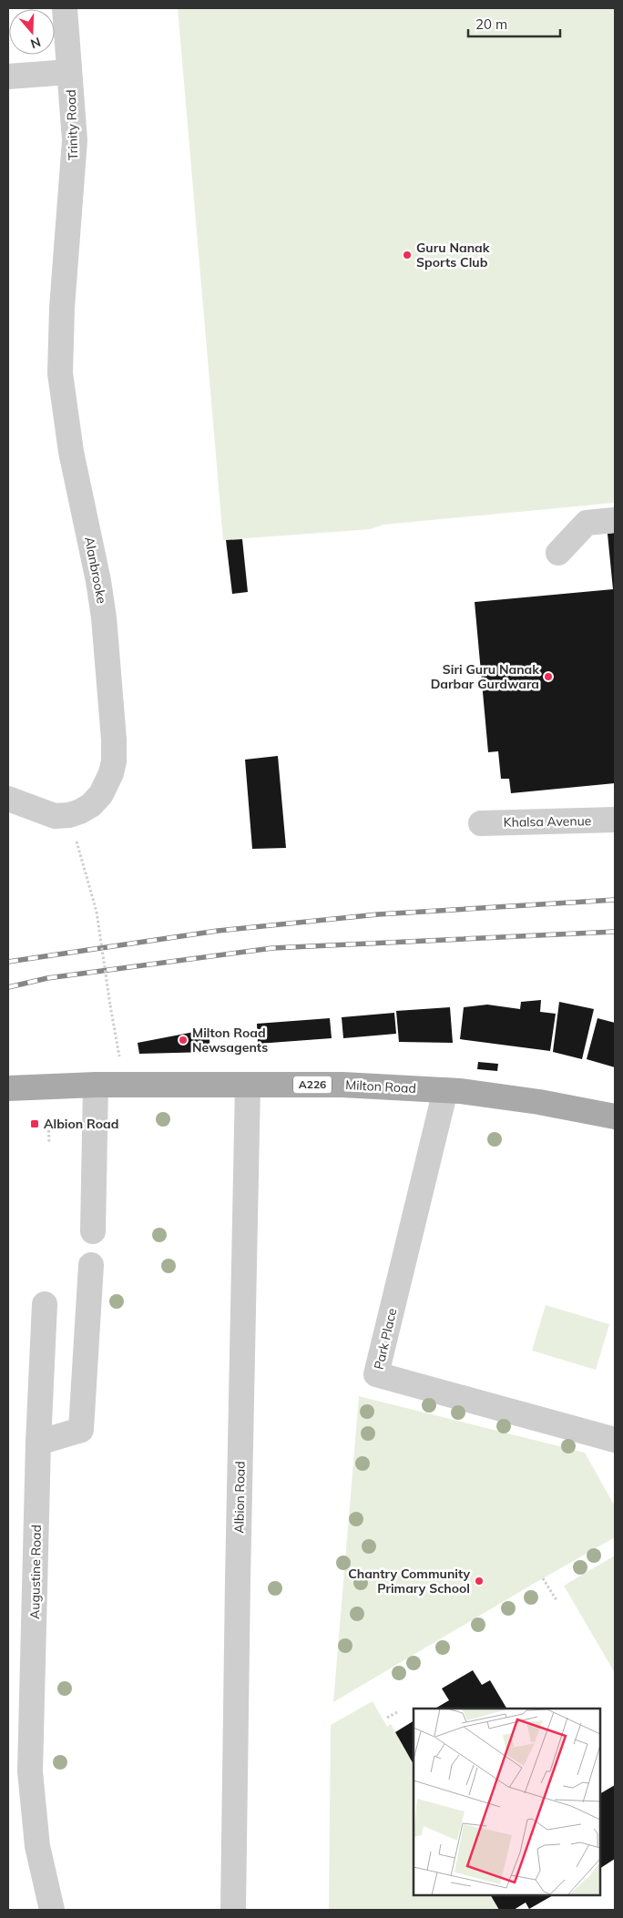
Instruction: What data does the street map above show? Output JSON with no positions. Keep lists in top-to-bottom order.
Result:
{
  "streets": {
    "main road": ["A226", "Milton Road"],
    "street": [
      "Trinity Road",
      "Alanbrooke",
      "Khalsa Avenue",
      "Park Place",
      "Albion Road",
      "Augustine Road"
    ]
  },
  "crossings": [
    ["Trinity Road", "Alanbrooke"],
    ["Milton Road", "Park Place"],
    ["Milton Road", "Albion Road"]
  ],
  "places": {
    "other": [
      "Guru Nanak Sports Club",
      "Siri Guru Nanak Darbar Gurdwara",
      "Milton Road Newsagents",
      "Chantry Community Primary School"
    ],
    "transit": ["Albion Road"]
  },
  "scale_bar": "20 m",
  "north": "bottom"
}
